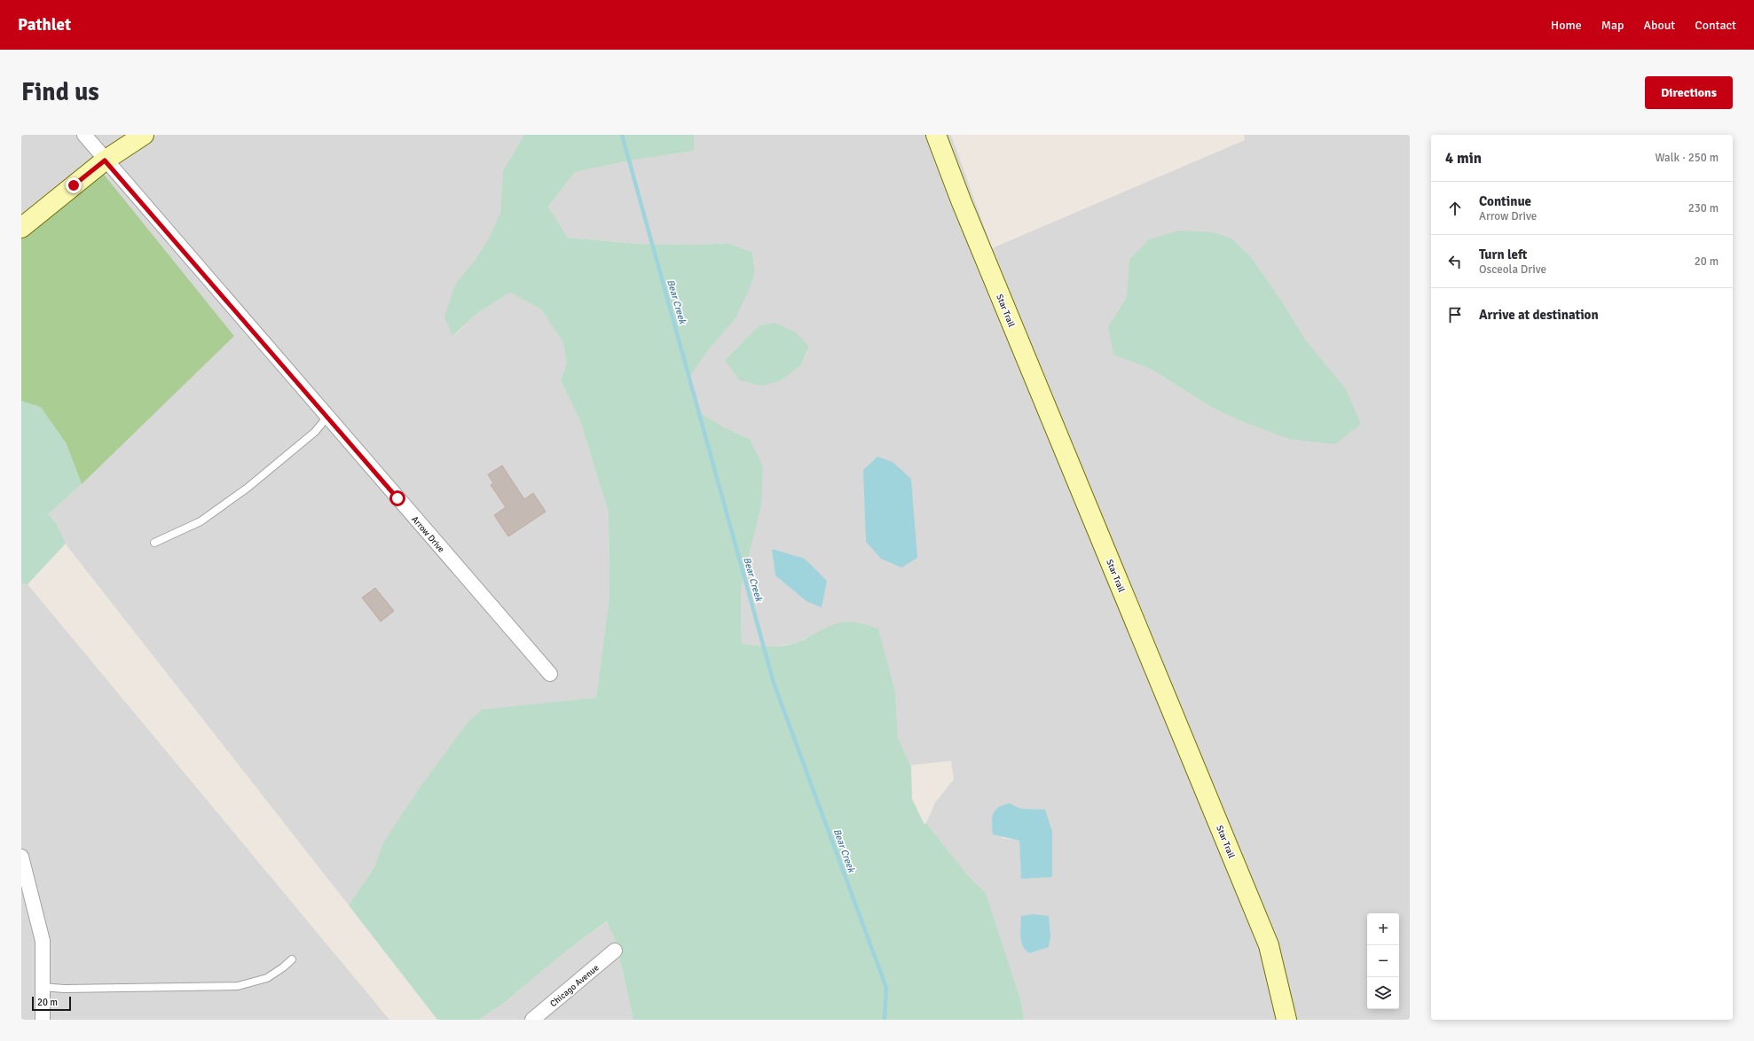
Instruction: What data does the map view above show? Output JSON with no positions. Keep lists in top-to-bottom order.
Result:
{
  "streets": {
    "street": ["Star Trail", "Arrow Drive", "Chicago Avenue"]
  },
  "water": ["Bear Creek"],
  "scale_bar": "20 m",
  "page": {
    "header": "Pathlet",
    "nav": [
      "Home",
      "Map",
      "About",
      "Contact"
    ],
    "buttons": "Directions",
    "title": "Find us",
    "heading": ["4 min", "Walk · 250 m"],
    "list": [
      ["Continue", "Arrow Drive", "230 m"],
      ["Turn left", "Osceola Drive", "20 m"],
      "Arrive at destination"
    ],
    "map_buttons": ["+", "−"],
    "scale": "20 m"
  }
}
